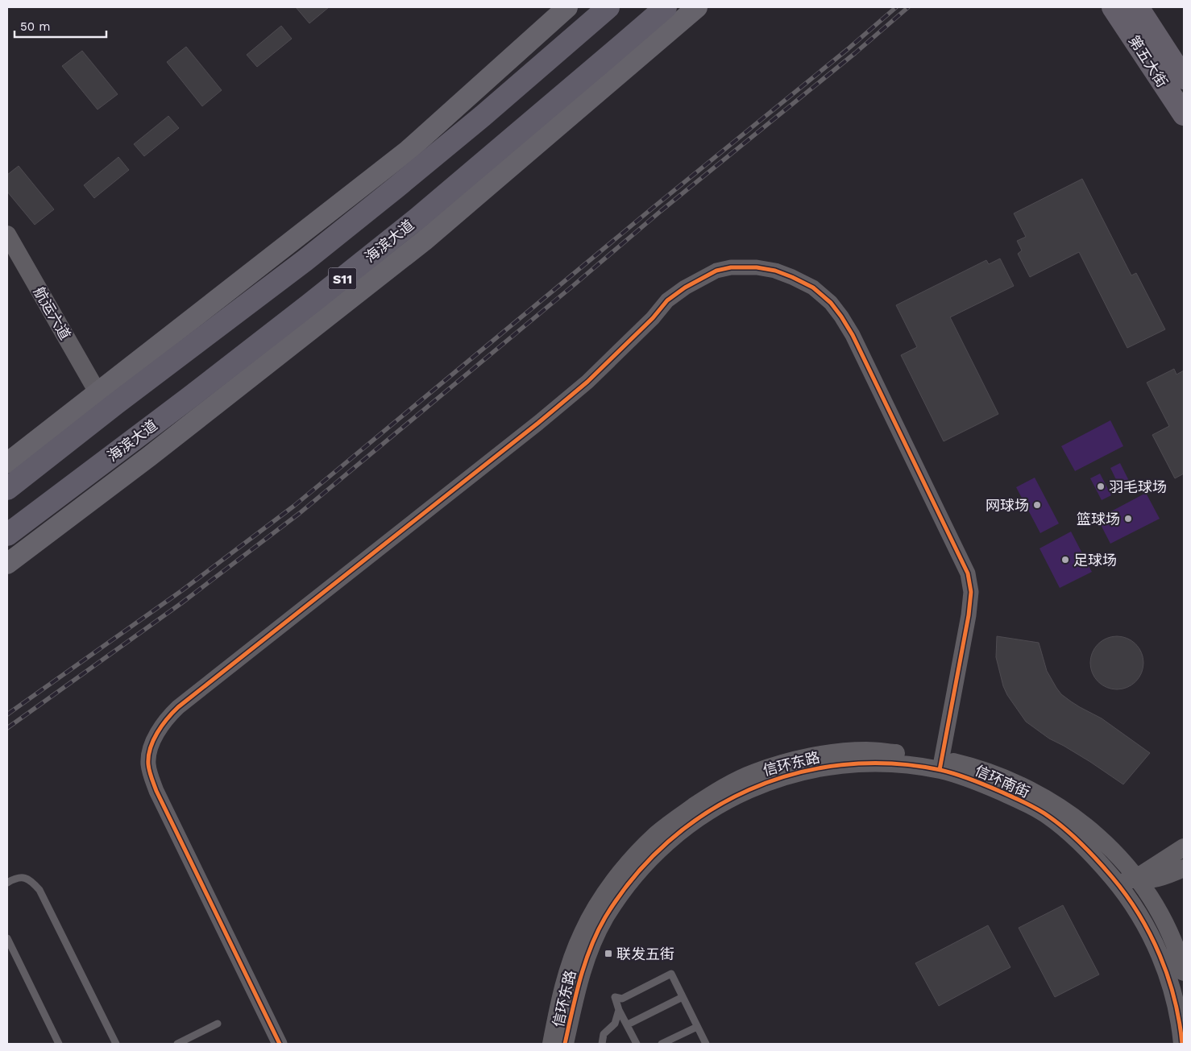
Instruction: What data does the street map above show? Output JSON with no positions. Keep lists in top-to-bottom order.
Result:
{
  "streets": {
    "highway": ["海滨大道", "S11"],
    "main road": ["第五大街"],
    "street": ["航运六道", "信环东路", "信环南街"]
  },
  "crossings": [
    ["信环东路", "信环南街"]
  ],
  "places": {
    "other": [
      "羽毛球场",
      "网球场",
      "篮球场",
      "足球场"
    ],
    "transit": ["联发五街"]
  },
  "scale_bar": "50 m"
}
